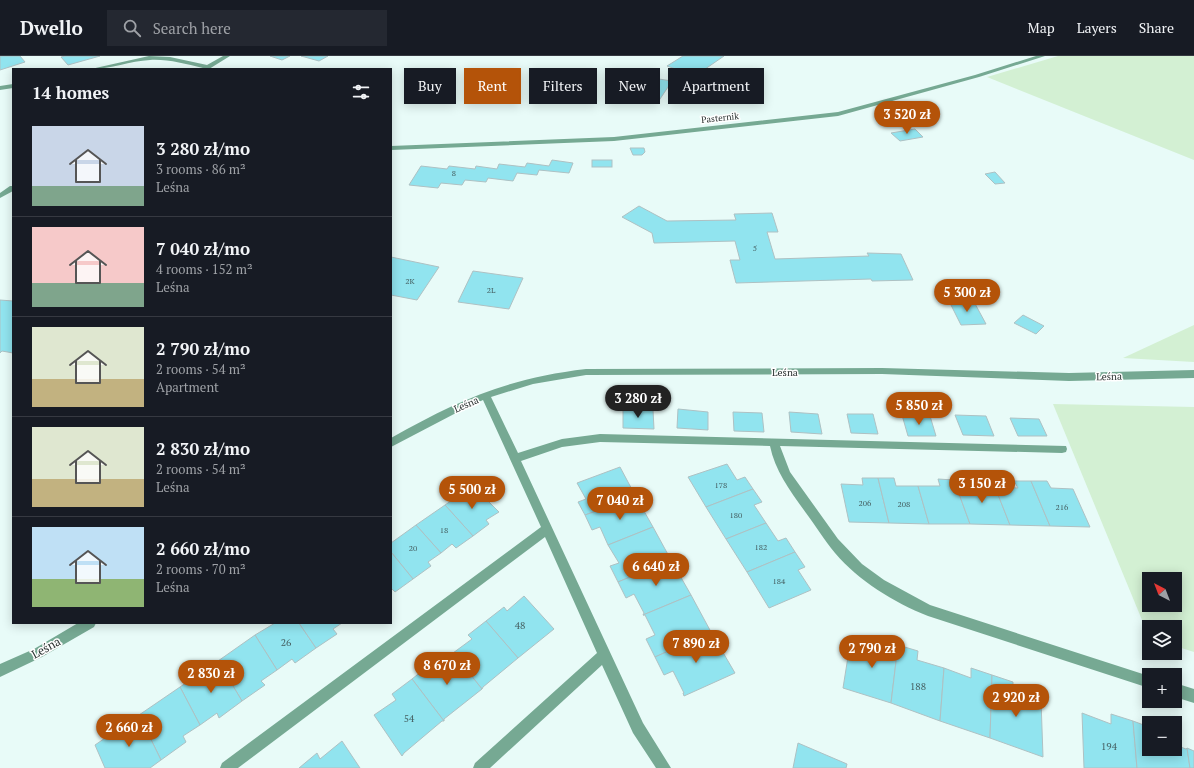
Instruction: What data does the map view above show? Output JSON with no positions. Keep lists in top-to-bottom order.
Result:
{
  "streets": {
    "street": ["Pasternik", "Leśna"]
  },
  "house_numbers": [
    "8",
    "5",
    "2K",
    "2L",
    "178",
    "206",
    "208",
    "216",
    "180",
    "18",
    "182",
    "20",
    "184",
    "48",
    "26",
    "188",
    "54",
    "194"
  ],
  "north": "top left",
  "page": {
    "header": "Dwello",
    "search": "Search here",
    "nav": ["Map", "Layers", "Share"],
    "chip": [
      "Buy",
      "Rent",
      "Filters",
      "New",
      "Apartment"
    ],
    "heading": "14 homes",
    "price": [
      "3 520 zł",
      "5 300 zł",
      "3 280 zł",
      "5 850 zł",
      "3 150 zł",
      "5 500 zł",
      "7 040 zł",
      "6 640 zł",
      "7 890 zł",
      "2 790 zł",
      "8 670 zł",
      "2 830 zł",
      "2 920 zł",
      "2 660 zł"
    ],
    "list": [
      {
        "name": "3 280 zł/mo",
        "note": "3 rooms · 86 m² · Leśna"
      },
      {
        "name": "7 040 zł/mo",
        "note": "4 rooms · 152 m² · Leśna"
      },
      {
        "name": "2 790 zł/mo",
        "note": "2 rooms · 54 m² · Apartment"
      },
      {
        "name": "2 830 zł/mo",
        "note": "2 rooms · 54 m² · Leśna"
      },
      {
        "name": "2 660 zł/mo",
        "note": "2 rooms · 70 m² · Leśna"
      }
    ],
    "map_buttons": ["+", "−"]
  }
}
